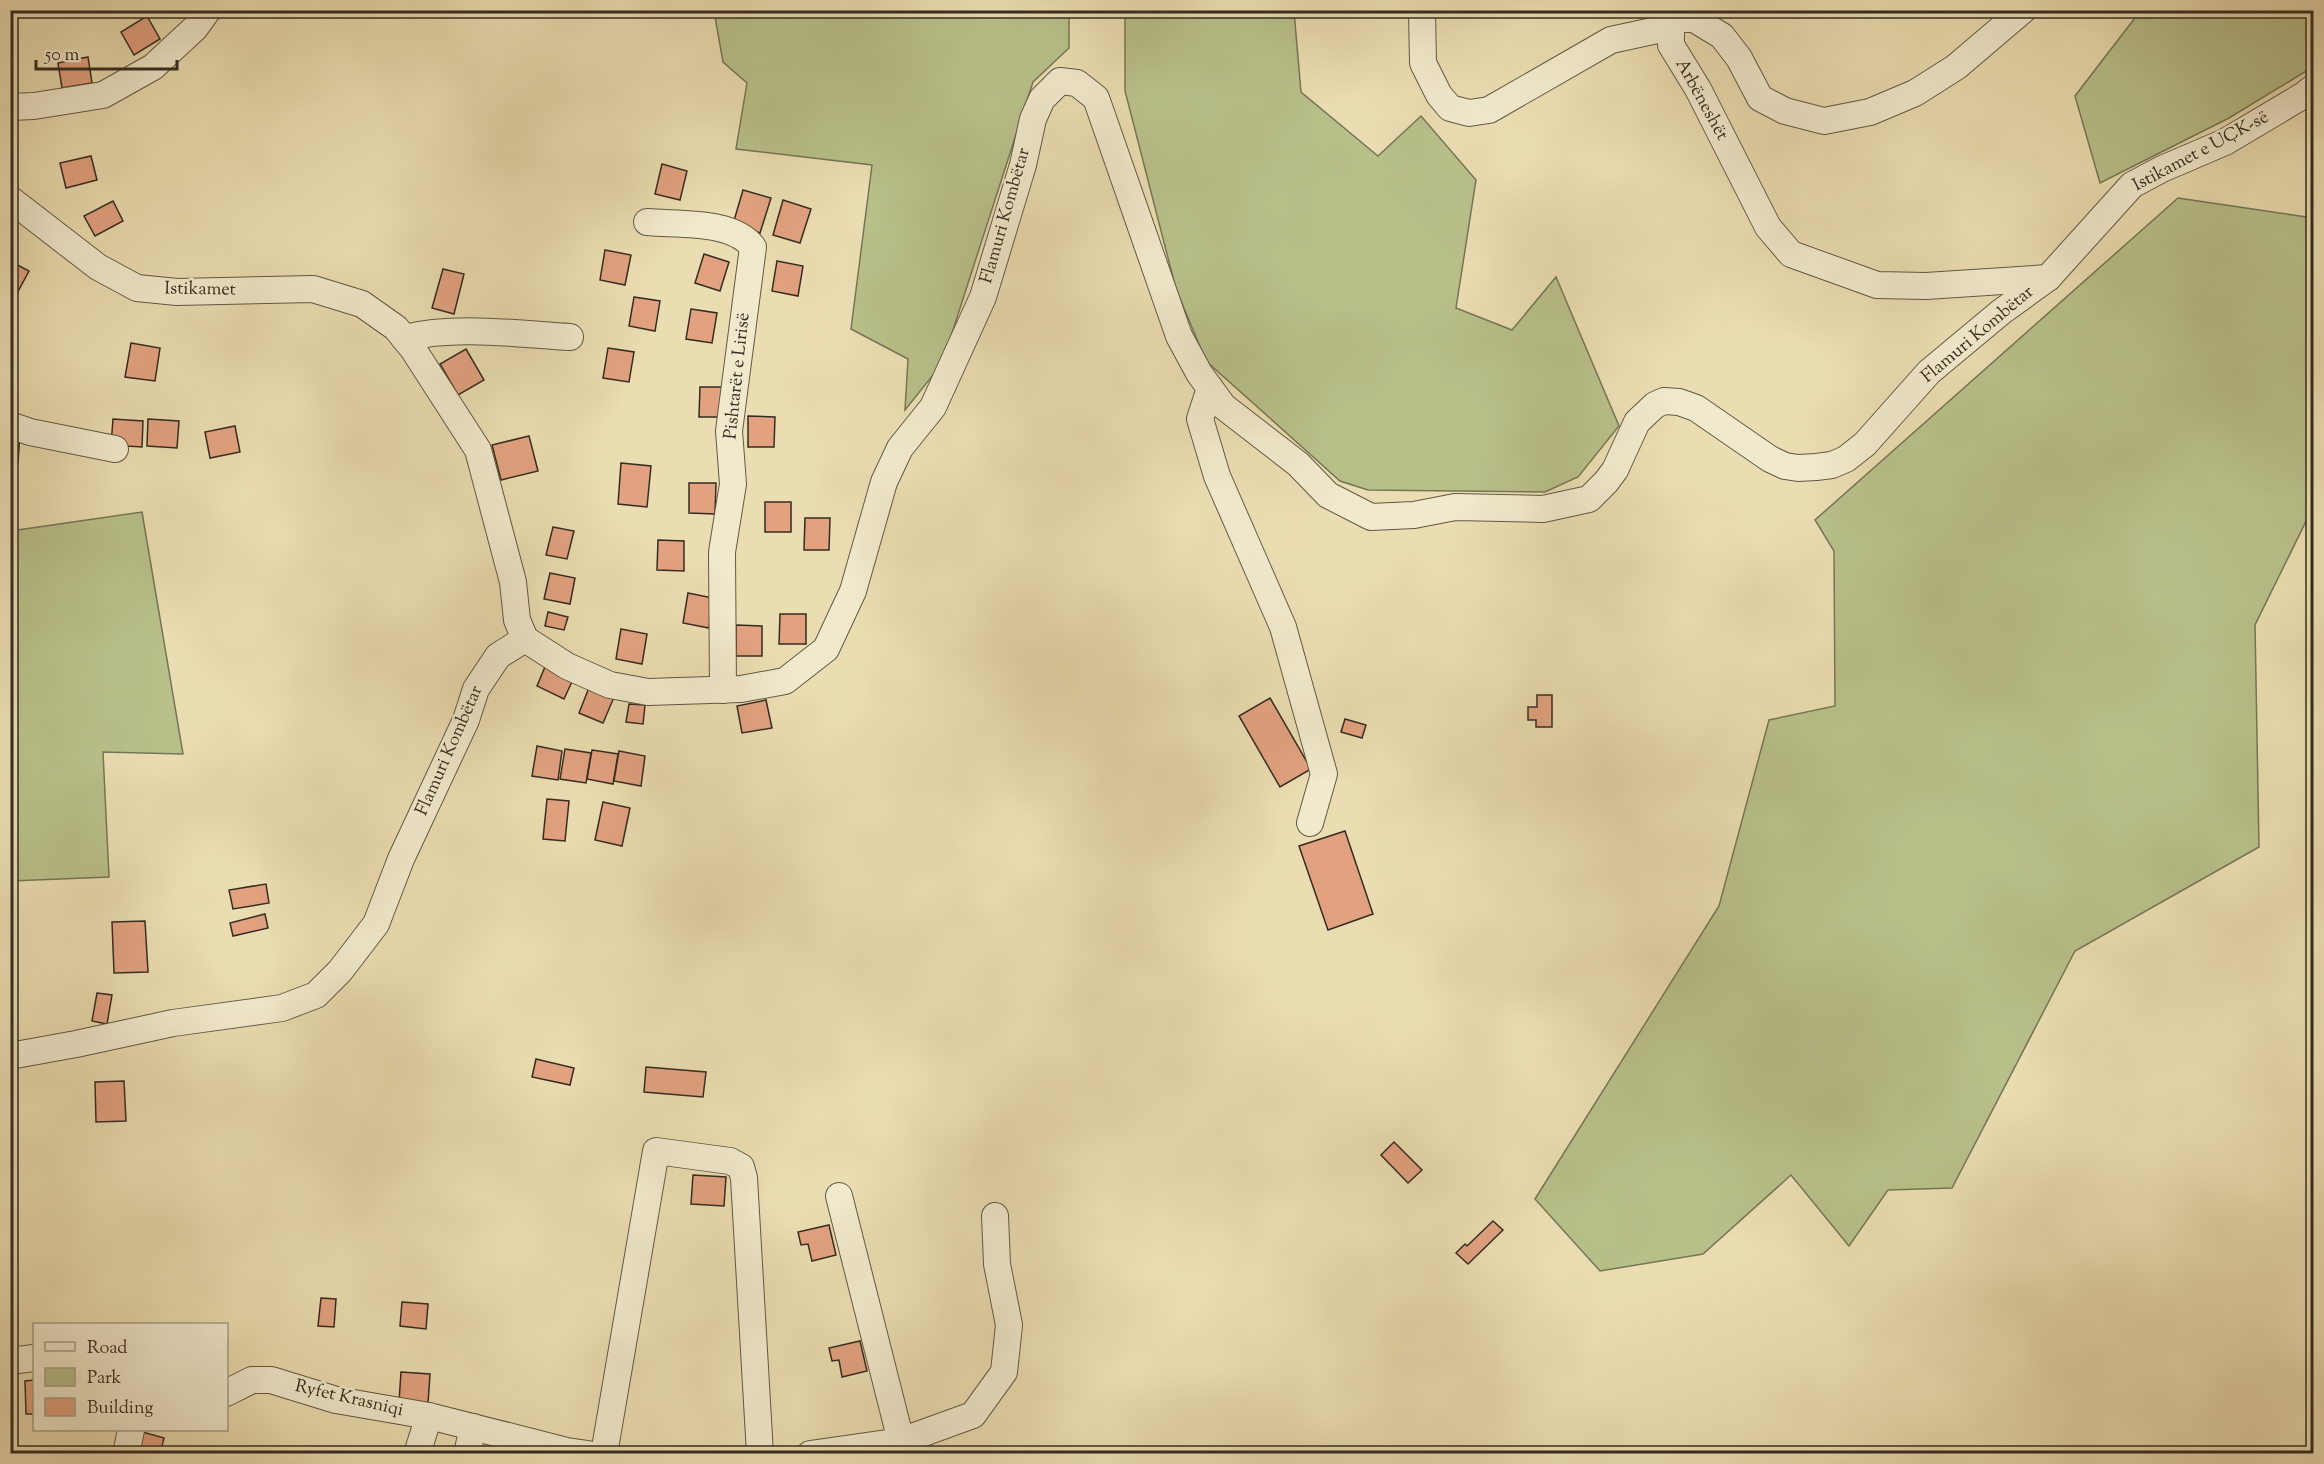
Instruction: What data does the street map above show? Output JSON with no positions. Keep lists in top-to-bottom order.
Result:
{
  "streets": {
    "street": [
      "Arbëneshët",
      "Istikamet e UÇK-së",
      "Flamuri Kombëtar",
      "Istikamet",
      "Pishtarët e Lirisë",
      "Ryfet Krasniqi"
    ]
  },
  "crossings": [
    ["Arbëneshët", "Istikamet e UÇK-së"],
    ["Arbëneshët", "Flamuri Kombëtar"],
    ["Istikamet e UÇK-së", "Flamuri Kombëtar"],
    ["Flamuri Kombëtar", "Istikamet"],
    ["Flamuri Kombëtar", "Pishtarët e Lirisë"]
  ],
  "legend": ["Road", "Park", "Building"],
  "scale_bar": "50 m"
}
